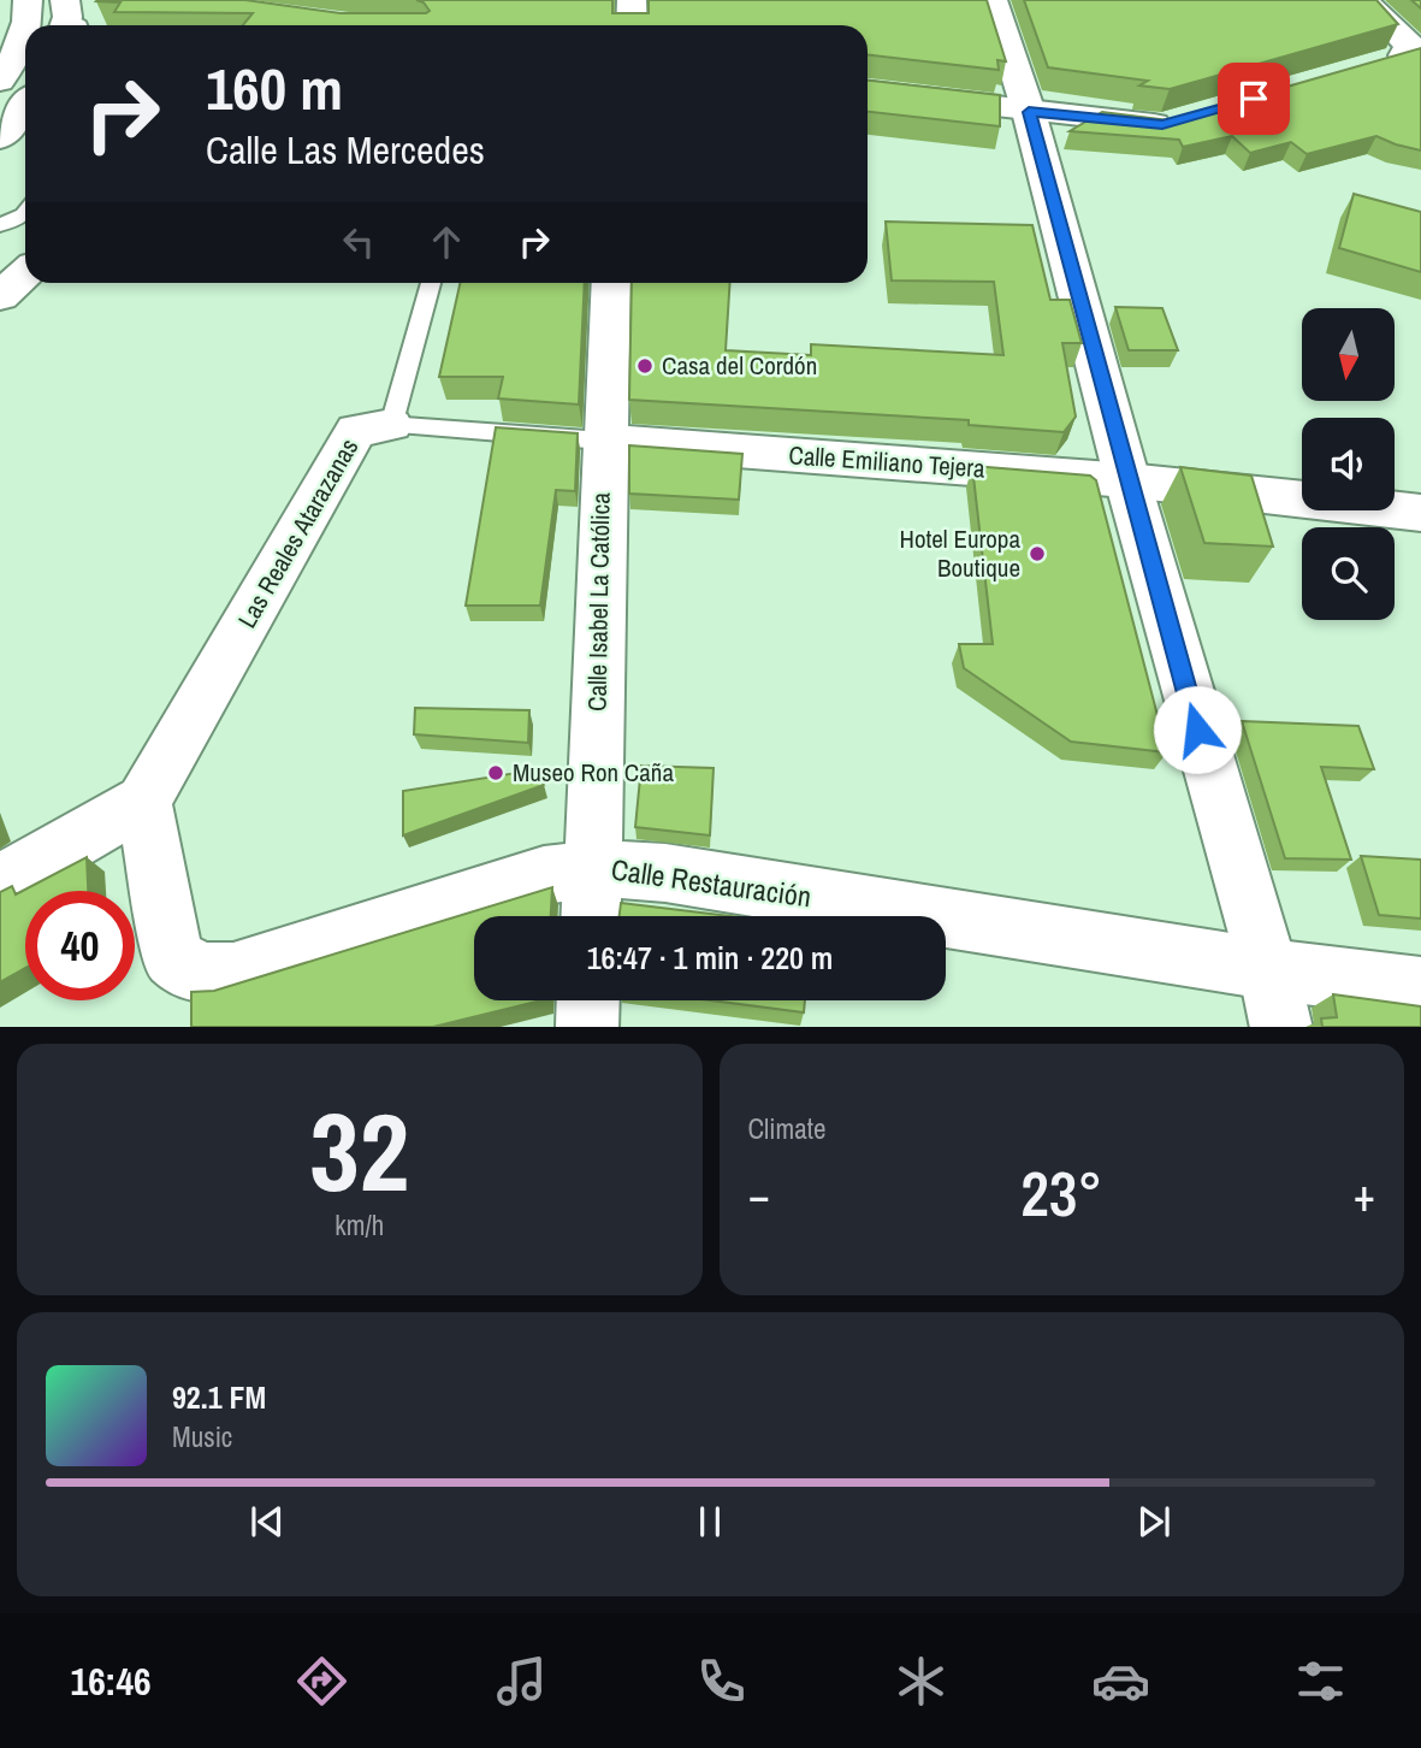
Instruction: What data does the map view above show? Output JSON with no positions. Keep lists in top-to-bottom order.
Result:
{
  "streets": {
    "street": [
      "Calle Emiliano Tejera",
      "Las Reales Atarazanas",
      "Calle Isabel La Católica",
      "Calle Restauración"
    ]
  },
  "crossings": [
    ["Calle Emiliano Tejera", "Calle Isabel La Católica"],
    ["Las Reales Atarazanas", "Calle Restauración"],
    ["Calle Isabel La Católica", "Calle Restauración"]
  ],
  "places": ["Casa del Cordón", "Hotel Europa Boutique", "Museo Ron Caña"],
  "north": "bottom",
  "page": {
    "turn": ["160 m", "Calle Las Mercedes"],
    "limit": "40",
    "trip": "16:47 · 1 min · 220 m",
    "tile": [
      ["32", "km/h"],
      "Climate"
    ],
    "heat": ["−", "23°", "+"],
    "song": ["92.1 FM", "Music"],
    "tabs": "16:46"
  }
}
